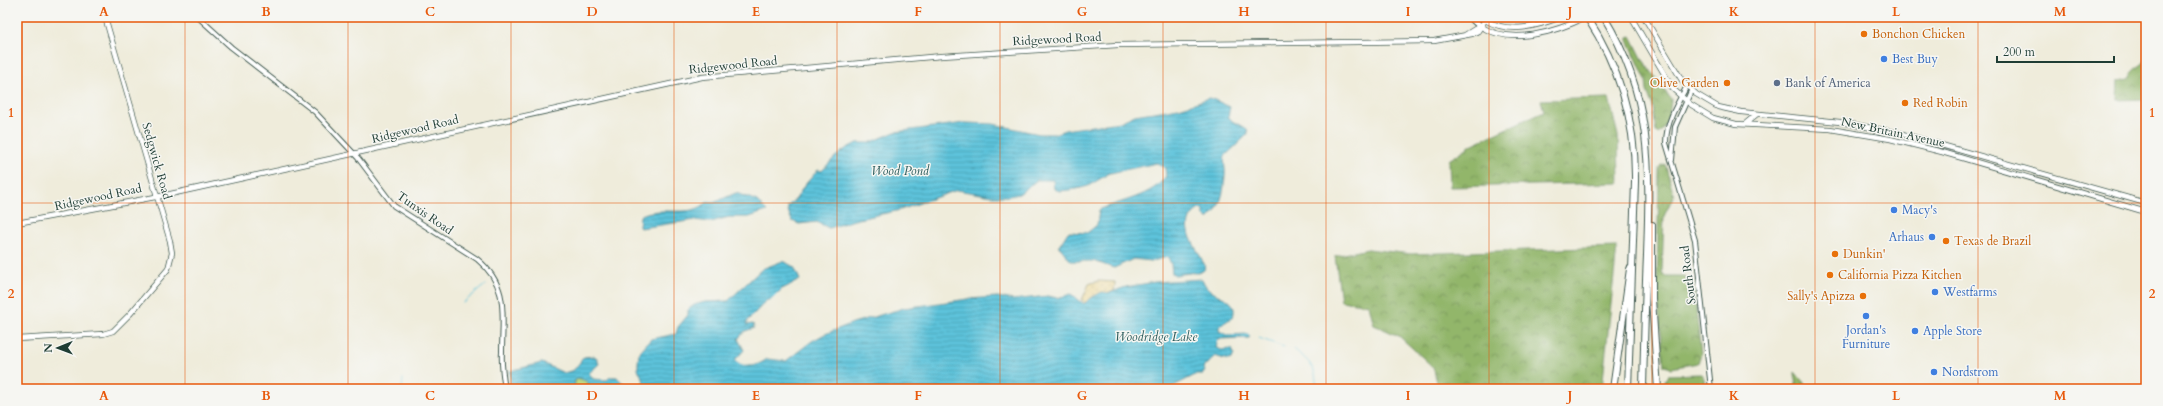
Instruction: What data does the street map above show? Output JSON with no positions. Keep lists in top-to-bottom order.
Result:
{
  "streets": {
    "main road": ["Ridgewood Road", "New Britain Avenue", "Sedgwick Road"],
    "street": ["Tunxis Road", "South Road"]
  },
  "crossings": [
    ["Ridgewood Road", "Sedgwick Road"],
    ["Ridgewood Road", "Tunxis Road"],
    ["New Britain Avenue", "South Road"]
  ],
  "water": ["Wood Pond", "Woodridge Lake"],
  "places": [
    "Bonchon Chicken",
    "Best Buy",
    "Olive Garden",
    "Bank of America",
    "Red Robin",
    "Macy's",
    "Arhaus",
    "Texas de Brazil",
    "Dunkin'",
    "California Pizza Kitchen",
    "Westfarms",
    "Sally's Apizza",
    "Jordan's Furniture",
    "Apple Store",
    "Nordstrom"
  ],
  "scale_bar": "200 m",
  "north": "left",
  "grid": {
    "columns": [
      "A",
      "B",
      "C",
      "D",
      "E",
      "F",
      "G",
      "H",
      "I",
      "J",
      "K",
      "L",
      "M"
    ],
    "rows": ["1", "2"]
  }
}
